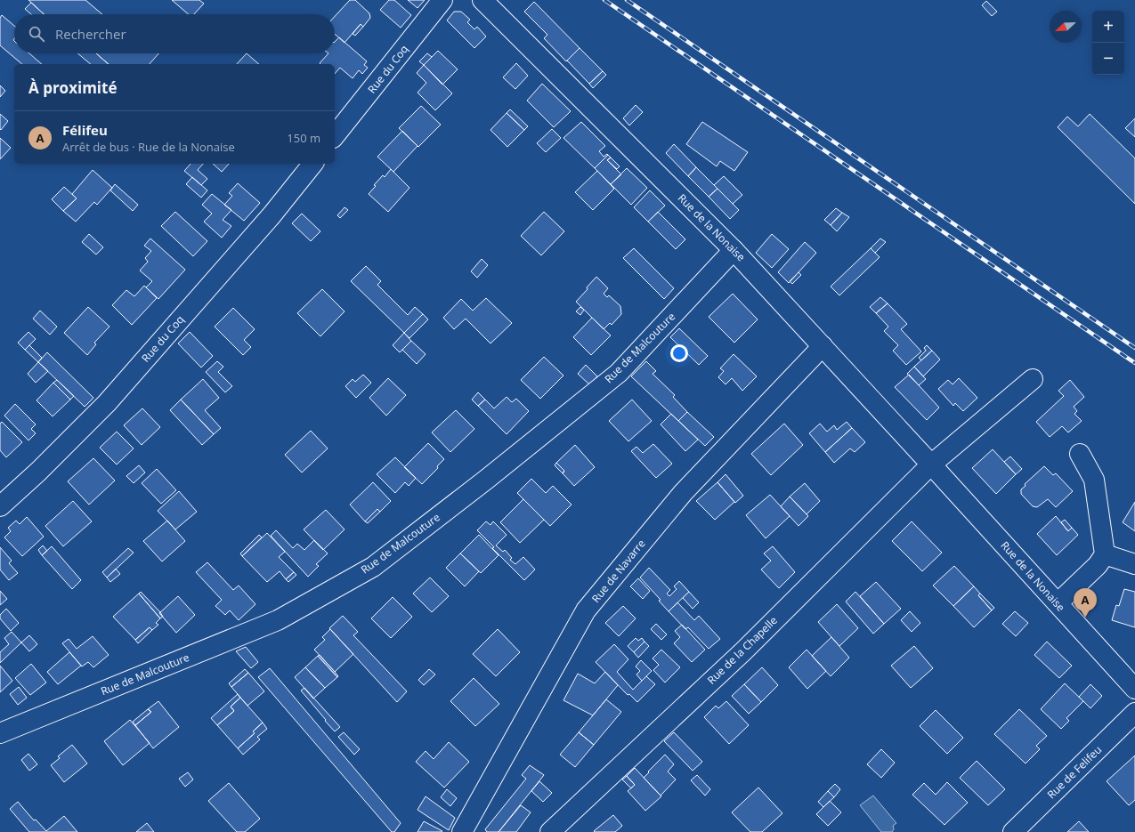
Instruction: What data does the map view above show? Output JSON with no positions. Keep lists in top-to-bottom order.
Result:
{
  "streets": {
    "street": [
      "Rue du Coq",
      "Rue de la Nonaise",
      "Rue de Malcouture",
      "Rue de Navarre",
      "Rue de la Chapelle",
      "Rue de Felifeu"
    ]
  },
  "crossings": [
    ["Rue de la Nonaise", "Rue de Malcouture"],
    ["Rue de la Nonaise", "Rue de Navarre"],
    ["Rue de la Nonaise", "Rue de la Chapelle"]
  ],
  "north": "bottom left",
  "page": {
    "map_buttons": ["+", "−"],
    "search": "Rechercher",
    "heading": "À proximité",
    "list": [
      {
        "mark": "A",
        "name": "Félifeu",
        "note": "Arrêt de bus · Rue de la Nonaise",
        "value": "150 m"
      }
    ],
    "pins": "A"
  }
}
